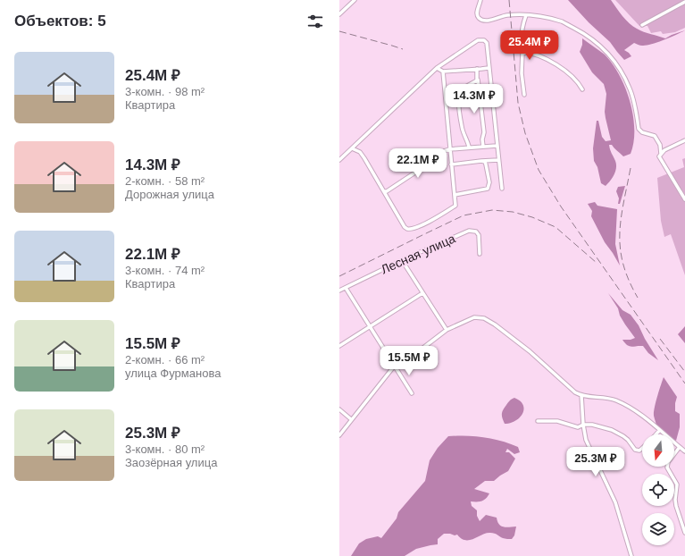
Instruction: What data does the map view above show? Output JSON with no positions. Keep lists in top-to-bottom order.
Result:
{
  "streets": {
    "street": ["Лесная улица"]
  },
  "north": "bottom",
  "page": {
    "heading": "Объектов: 5",
    "price": [
      "25.4M ₽",
      "14.3M ₽",
      "22.1M ₽",
      "15.5M ₽",
      "25.3M ₽"
    ],
    "list": [
      {
        "name": "25.4M ₽",
        "note": "3-комн. · 98 m² · Квартира"
      },
      {
        "name": "14.3M ₽",
        "note": "2-комн. · 58 m² · Дорожная улица"
      },
      {
        "name": "22.1M ₽",
        "note": "3-комн. · 74 m² · Квартира"
      },
      {
        "name": "15.5M ₽",
        "note": "2-комн. · 66 m² · улица Фурманова"
      },
      {
        "name": "25.3M ₽",
        "note": "3-комн. · 80 m² · Заозёрная улица"
      }
    ]
  }
}
